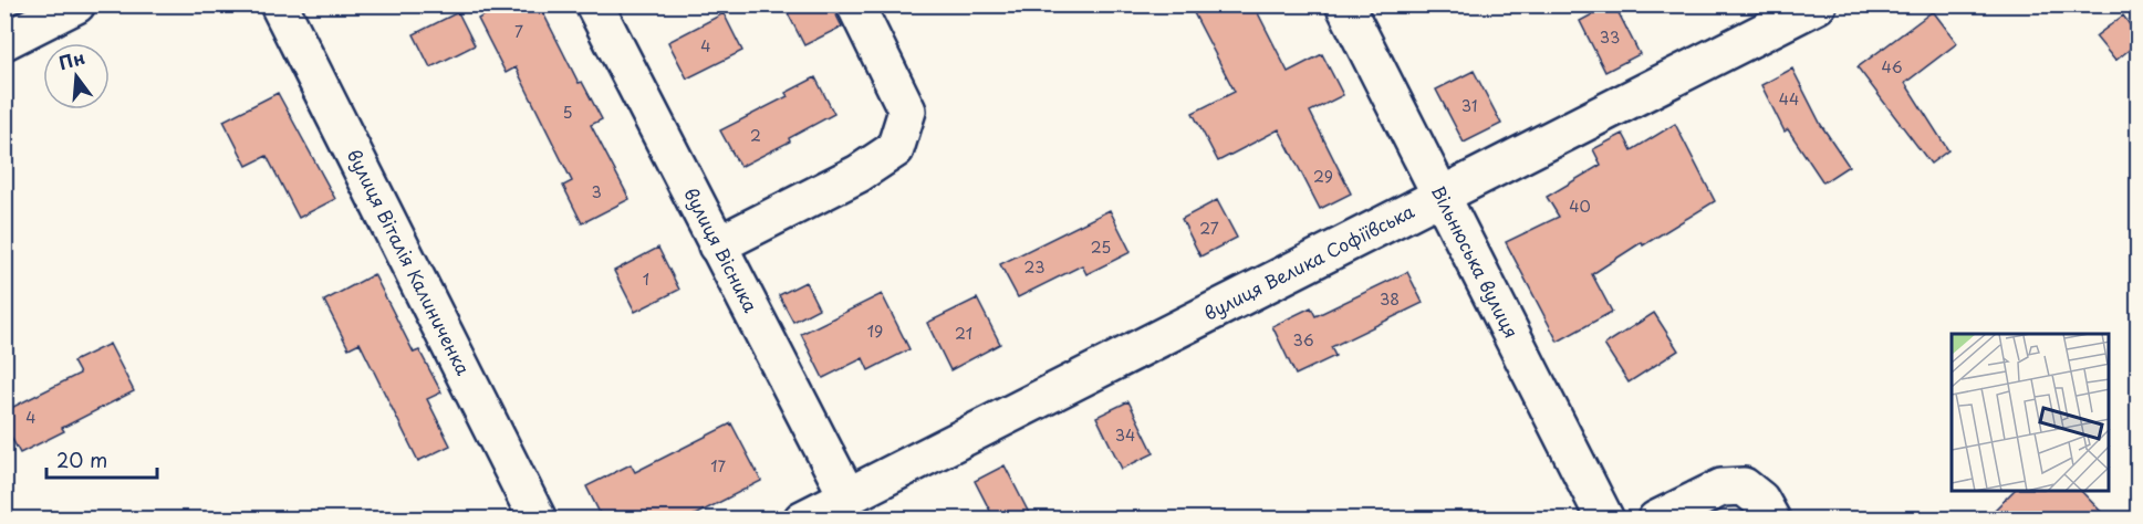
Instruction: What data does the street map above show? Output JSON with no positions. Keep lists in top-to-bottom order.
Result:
{
  "streets": {
    "street": [
      "вулиця Вісника",
      "вулиця Віталія Калиниченка",
      "вулиця Велика Софіївська",
      "Вільнюська вулиця"
    ]
  },
  "crossings": [
    ["вулиця Вісника", "вулиця Велика Софіївська"],
    ["вулиця Велика Софіївська", "Вільнюська вулиця"]
  ],
  "house_numbers": [
    "7",
    "33",
    "4",
    "46",
    "44",
    "31",
    "5",
    "2",
    "29",
    "3",
    "40",
    "27",
    "25",
    "23",
    "1",
    "38",
    "19",
    "21",
    "36",
    "4",
    "34",
    "17"
  ],
  "scale_bar": "20 m",
  "north": "top"
}
